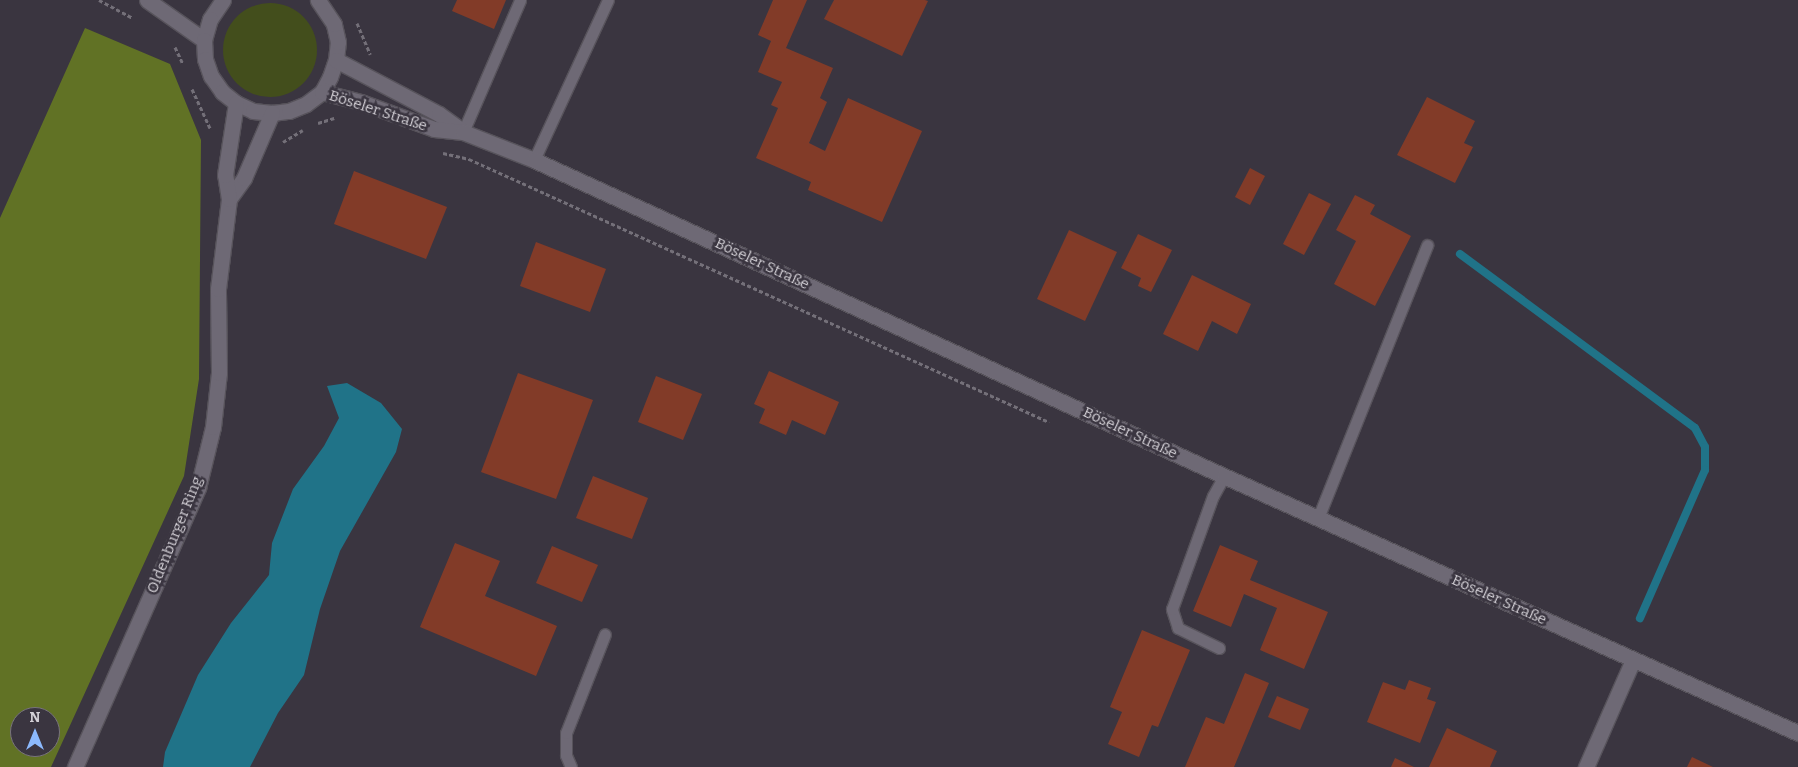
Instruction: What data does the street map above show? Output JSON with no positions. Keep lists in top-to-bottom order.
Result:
{
  "streets": {
    "main road": ["Böseler Straße", "Oldenburger Ring"]
  },
  "crossings": [
    ["Böseler Straße", "Oldenburger Ring"]
  ],
  "north": "top"
}
